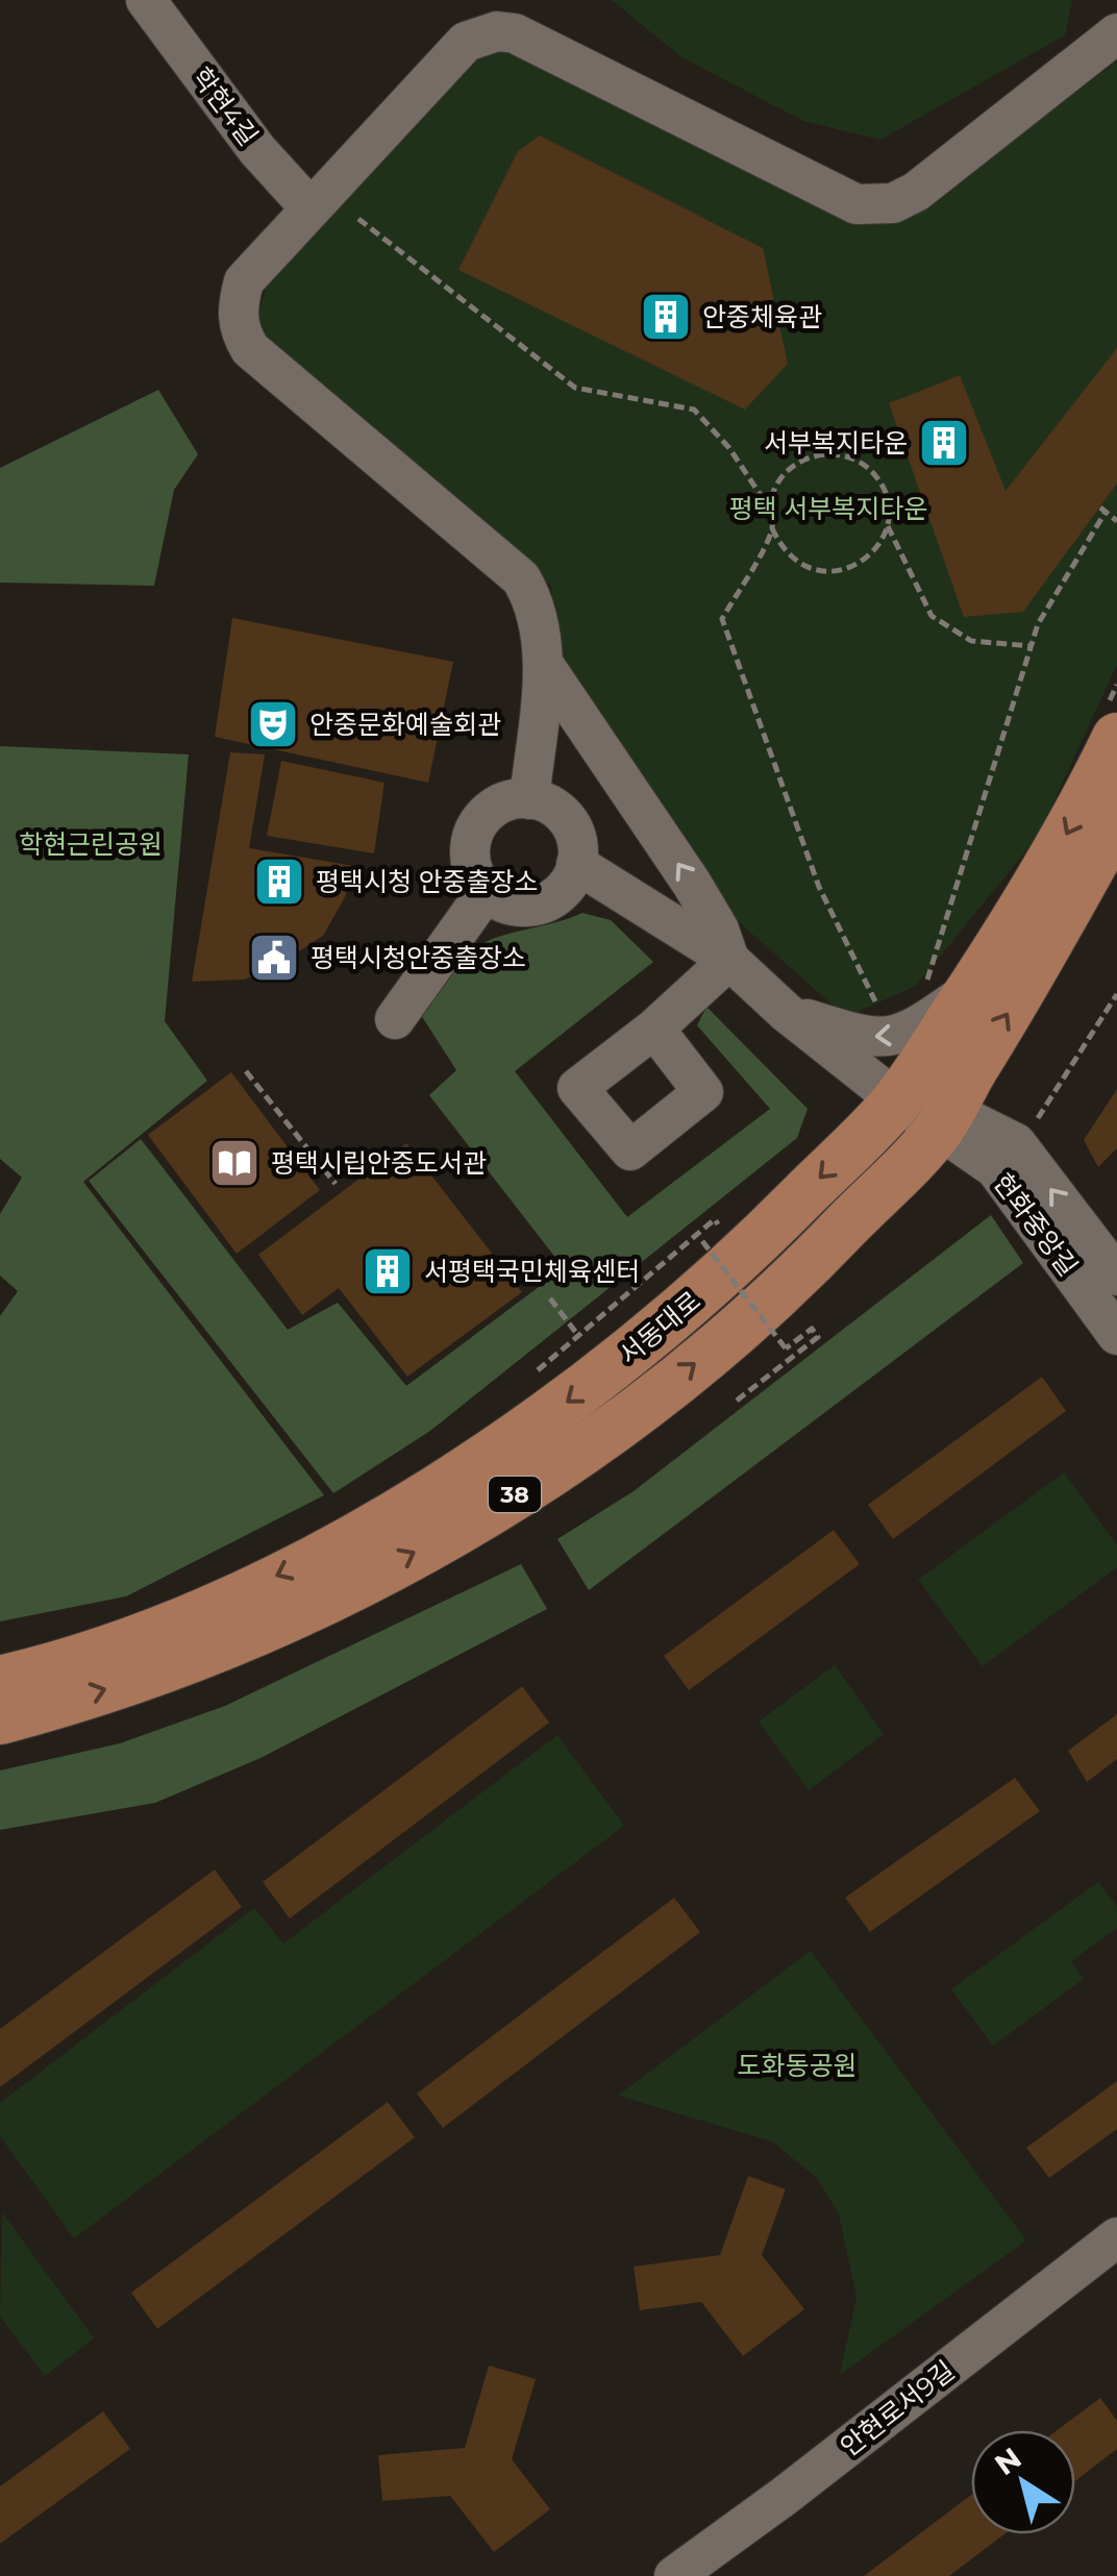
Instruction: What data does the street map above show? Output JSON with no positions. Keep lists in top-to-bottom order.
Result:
{
  "streets": {
    "main road": ["서동대로", "38"],
    "street": ["학현4길", "현화중앙길", "안현로서9길"]
  },
  "crossings": [
    ["현화중앙길", "서동대로"]
  ],
  "parks": ["평택 서부복지타운", "학현근린공원", "도화동공원"],
  "places": {
    "building": [
      "안중체육관",
      "서부복지타운",
      "평택시청 안중출장소",
      "서평택국민체육센터"
    ],
    "theatre": ["안중문화예술회관"],
    "public building": ["평택시청안중출장소"],
    "library": ["평택시립안중도서관"]
  },
  "north": "top left"
}
